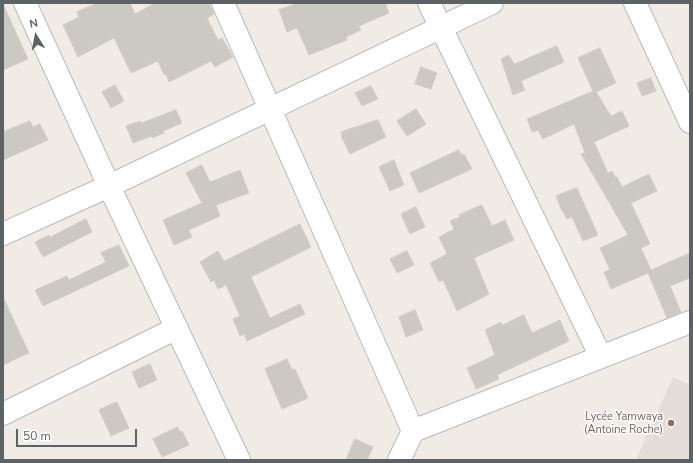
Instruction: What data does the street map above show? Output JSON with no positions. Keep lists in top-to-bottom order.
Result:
{
  "places": ["Lycée Yamwaya (Antoine Roche)"],
  "scale_bar": "50 m",
  "north": "top"
}
